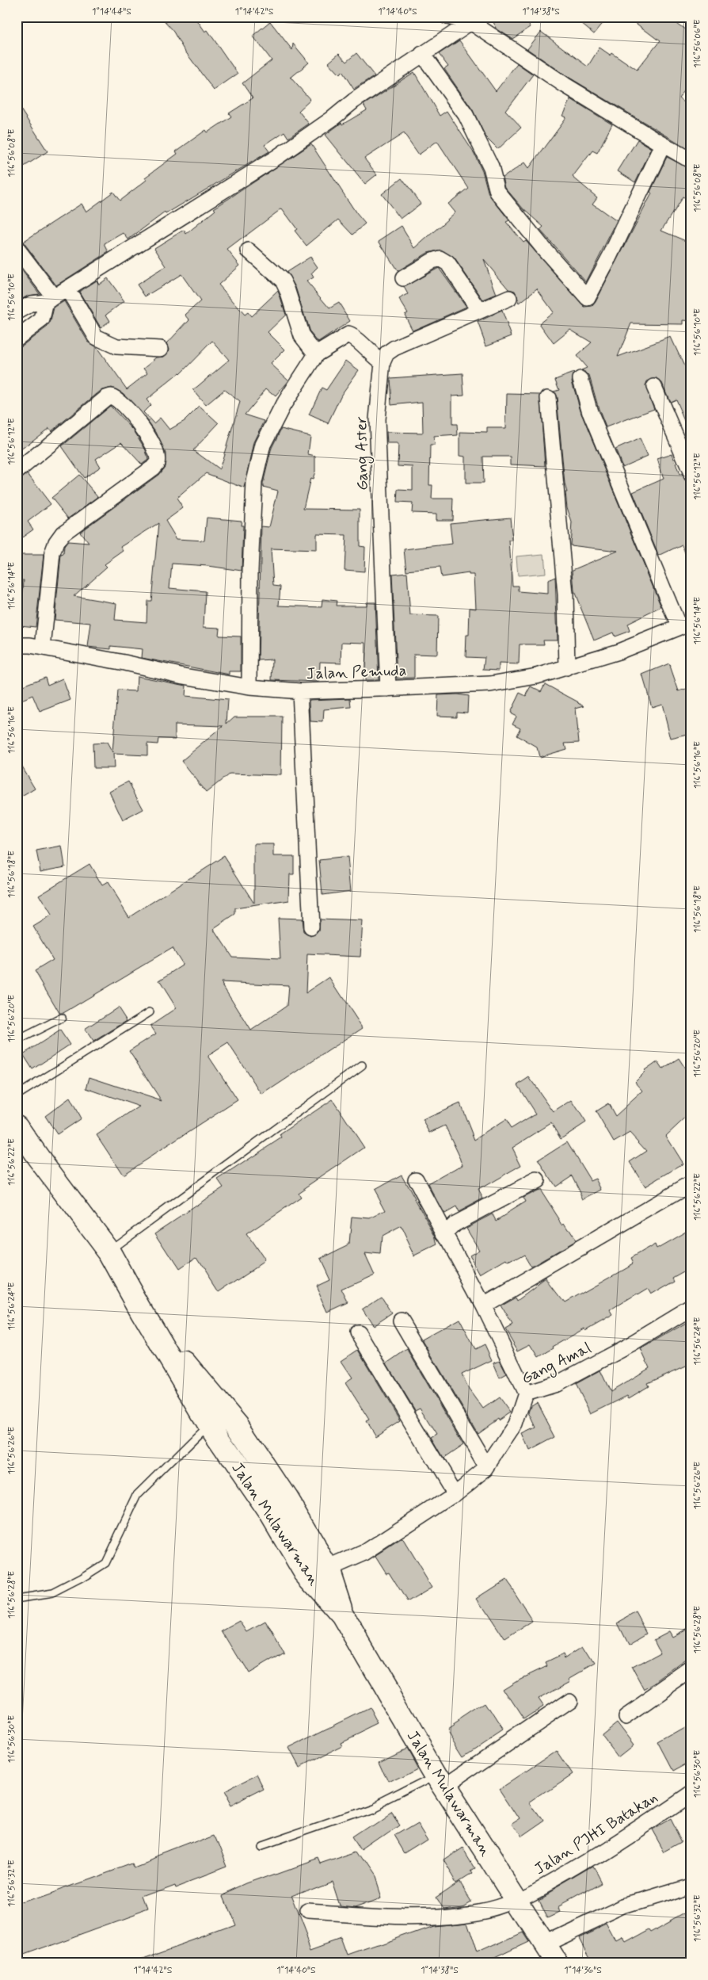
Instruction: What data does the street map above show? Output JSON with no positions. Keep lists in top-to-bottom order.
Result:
{
  "streets": {
    "highway": ["Jalan Mulawarman"],
    "street": [
      "Gang Aster",
      "Jalan Pemuda",
      "Gang Amal",
      "Jalan PJHI Batakan"
    ]
  },
  "crossings": [
    ["Gang Aster", "Jalan Pemuda"],
    ["Jalan Mulawarman", "Jalan PJHI Batakan"]
  ],
  "coordinates": [
    "1°14'44\"S",
    "1°14'42\"S",
    "1°14'40\"S",
    "1°14'38\"S",
    "116°56'06\"E",
    "116°56'08\"E",
    "116°56'10\"E",
    "116°56'12\"E",
    "116°56'14\"E",
    "116°56'16\"E",
    "116°56'18\"E",
    "116°56'20\"E",
    "116°56'22\"E",
    "116°56'24\"E",
    "116°56'26\"E",
    "116°56'28\"E",
    "116°56'30\"E",
    "116°56'32\"E",
    "1°14'36\"S"
  ]
}
